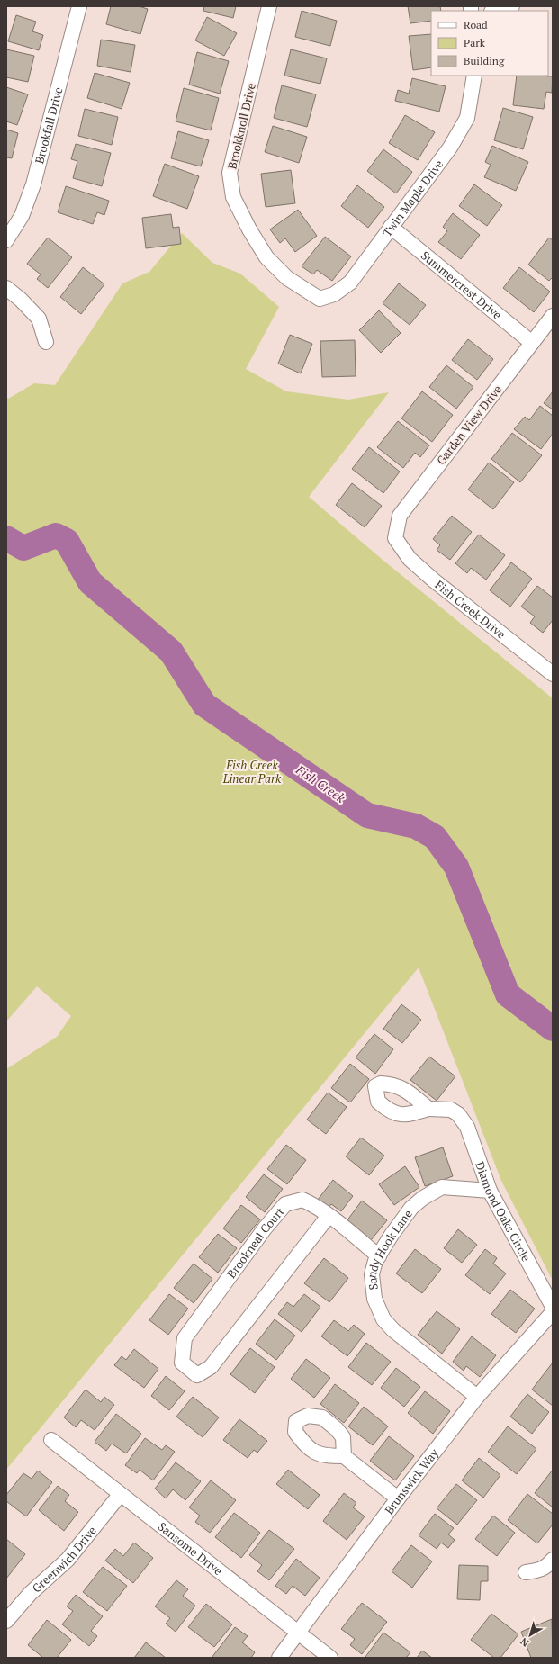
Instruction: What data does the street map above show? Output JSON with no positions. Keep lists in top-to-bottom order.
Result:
{
  "streets": {
    "street": [
      "Brookfall Drive",
      "Brookknoll Drive",
      "Twin Maple Drive",
      "Summercrest Drive",
      "Garden View Drive",
      "Fish Creek Drive",
      "Diamond Oaks Circle",
      "Brookneal Court",
      "Sandy Hook Lane",
      "Brunswick Way",
      "Sansome Drive",
      "Greenwich Drive"
    ]
  },
  "crossings": [
    ["Brookknoll Drive", "Twin Maple Drive"],
    ["Twin Maple Drive", "Summercrest Drive"],
    ["Summercrest Drive", "Garden View Drive"],
    ["Garden View Drive", "Fish Creek Drive"],
    ["Diamond Oaks Circle", "Sandy Hook Lane"],
    ["Brookneal Court", "Sandy Hook Lane"],
    ["Sandy Hook Lane", "Brunswick Way"],
    ["Brunswick Way", "Sansome Drive"],
    ["Sansome Drive", "Greenwich Drive"]
  ],
  "water": ["Fish Creek"],
  "parks": ["Fish Creek Linear Park"],
  "legend": ["Road", "Park", "Building"],
  "north": "bottom left"
}
